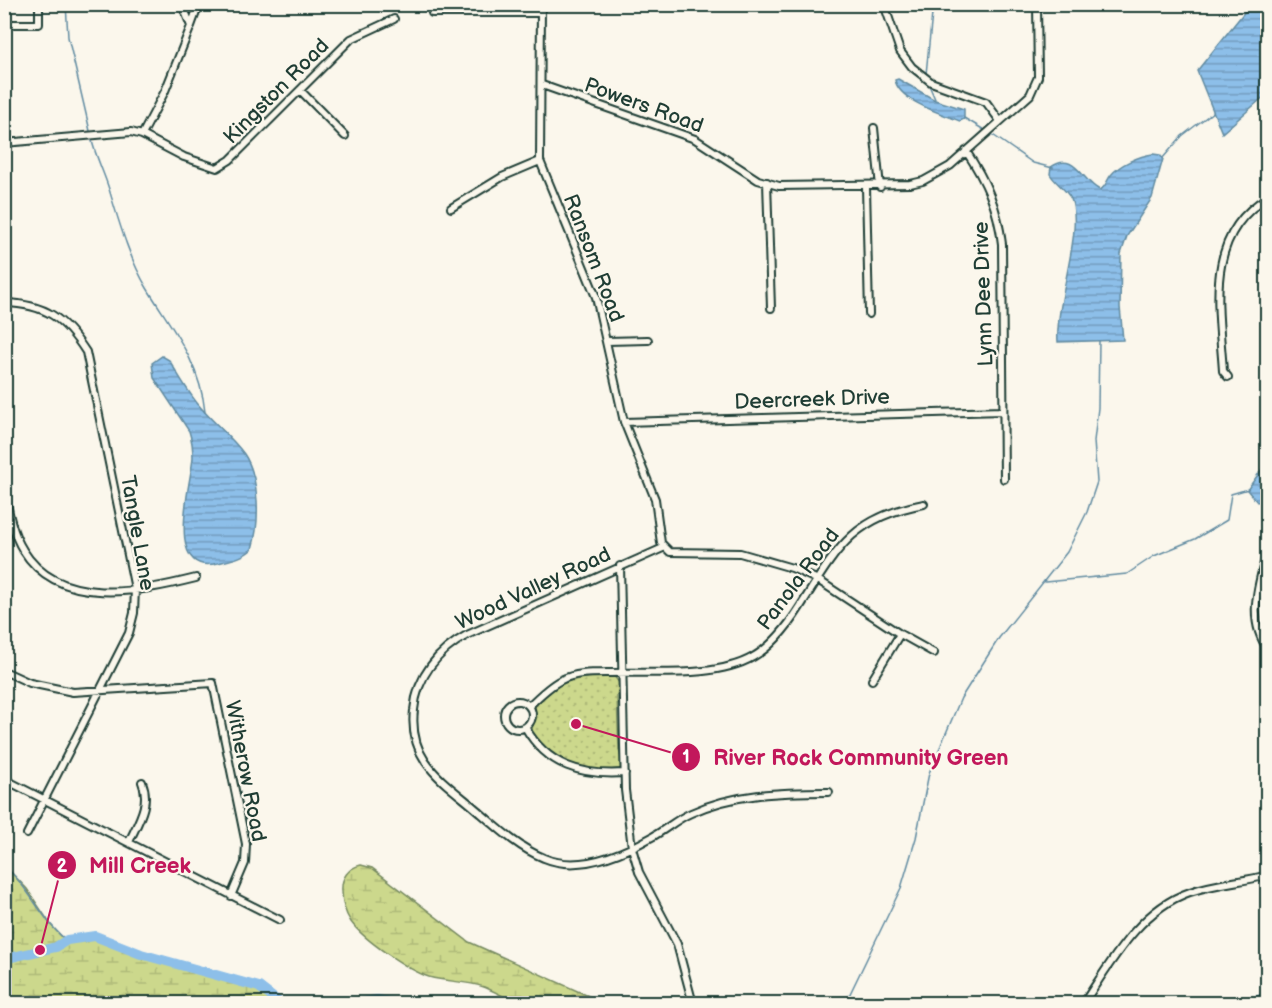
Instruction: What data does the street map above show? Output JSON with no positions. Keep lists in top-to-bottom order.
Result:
{
  "streets": {
    "street": [
      "Kingston Road",
      "Powers Road",
      "Ransom Road",
      "Lynn Dee Drive",
      "Deercreek Drive",
      "Tangle Lane",
      "Panola Road",
      "Wood Valley Road",
      "Witherow Road"
    ]
  },
  "crossings": [
    ["Powers Road", "Ransom Road"],
    ["Powers Road", "Lynn Dee Drive"],
    ["Ransom Road", "Deercreek Drive"],
    ["Ransom Road", "Wood Valley Road"],
    ["Lynn Dee Drive", "Deercreek Drive"],
    ["Tangle Lane", "Witherow Road"],
    ["Panola Road", "Wood Valley Road"]
  ],
  "places": ["River Rock Community Green", "Mill Creek"]
}
